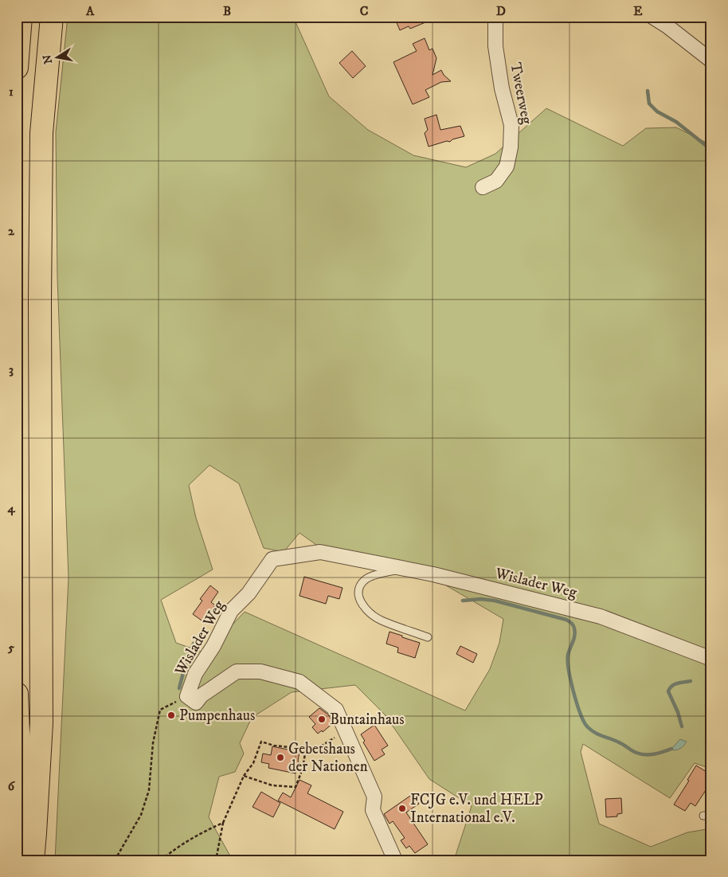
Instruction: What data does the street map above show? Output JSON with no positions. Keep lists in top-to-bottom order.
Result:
{
  "streets": {
    "street": ["Tweerweg", "Wislader Weg"]
  },
  "places": [
    "Pumpenhaus",
    "Buntainhaus",
    "Gebetshaus der Nationen",
    "FCJG e.V. und HELP International e.V."
  ],
  "north": "left",
  "grid": {
    "columns": [
      "A",
      "B",
      "C",
      "D",
      "E"
    ],
    "rows": [
      "1",
      "2",
      "3",
      "4",
      "5",
      "6"
    ]
  }
}
